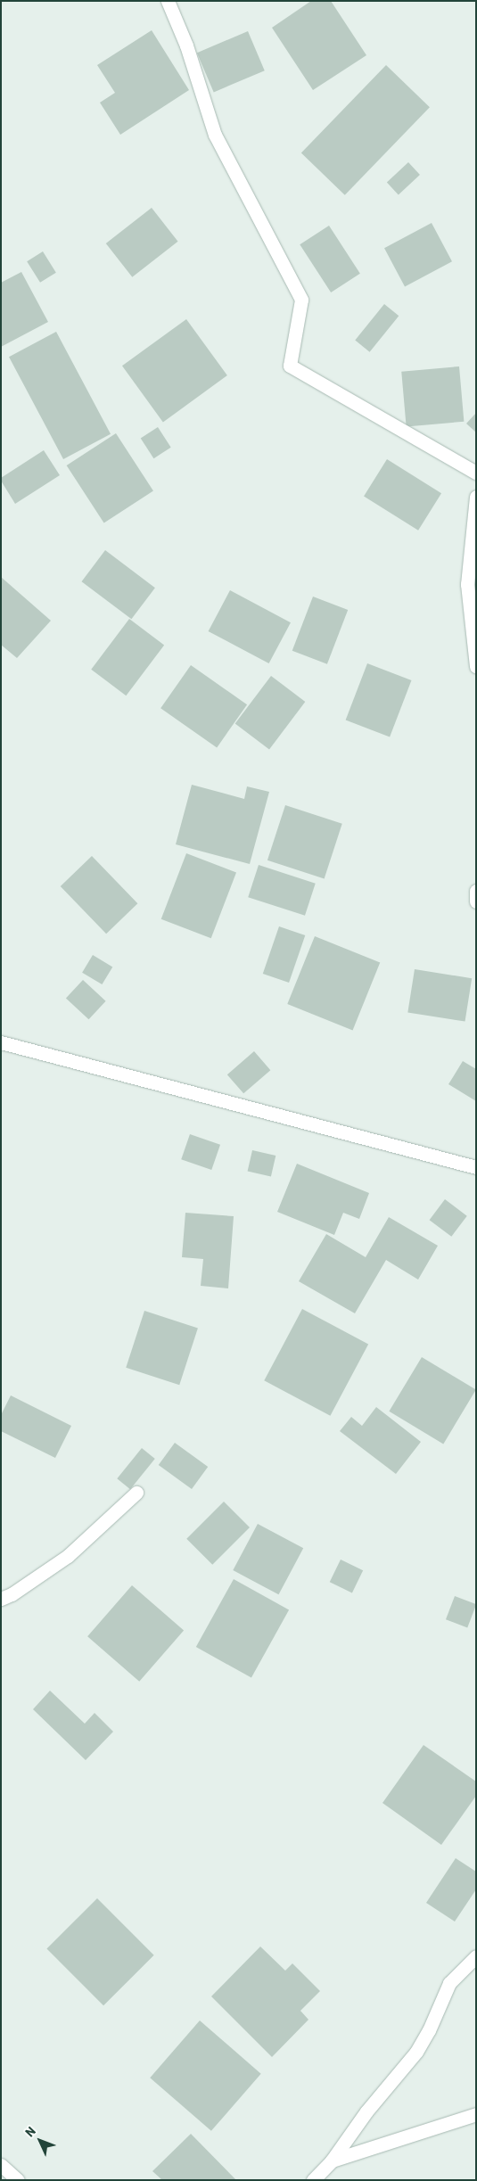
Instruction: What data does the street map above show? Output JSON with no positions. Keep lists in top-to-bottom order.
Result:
{
  "north": "top left"
}
